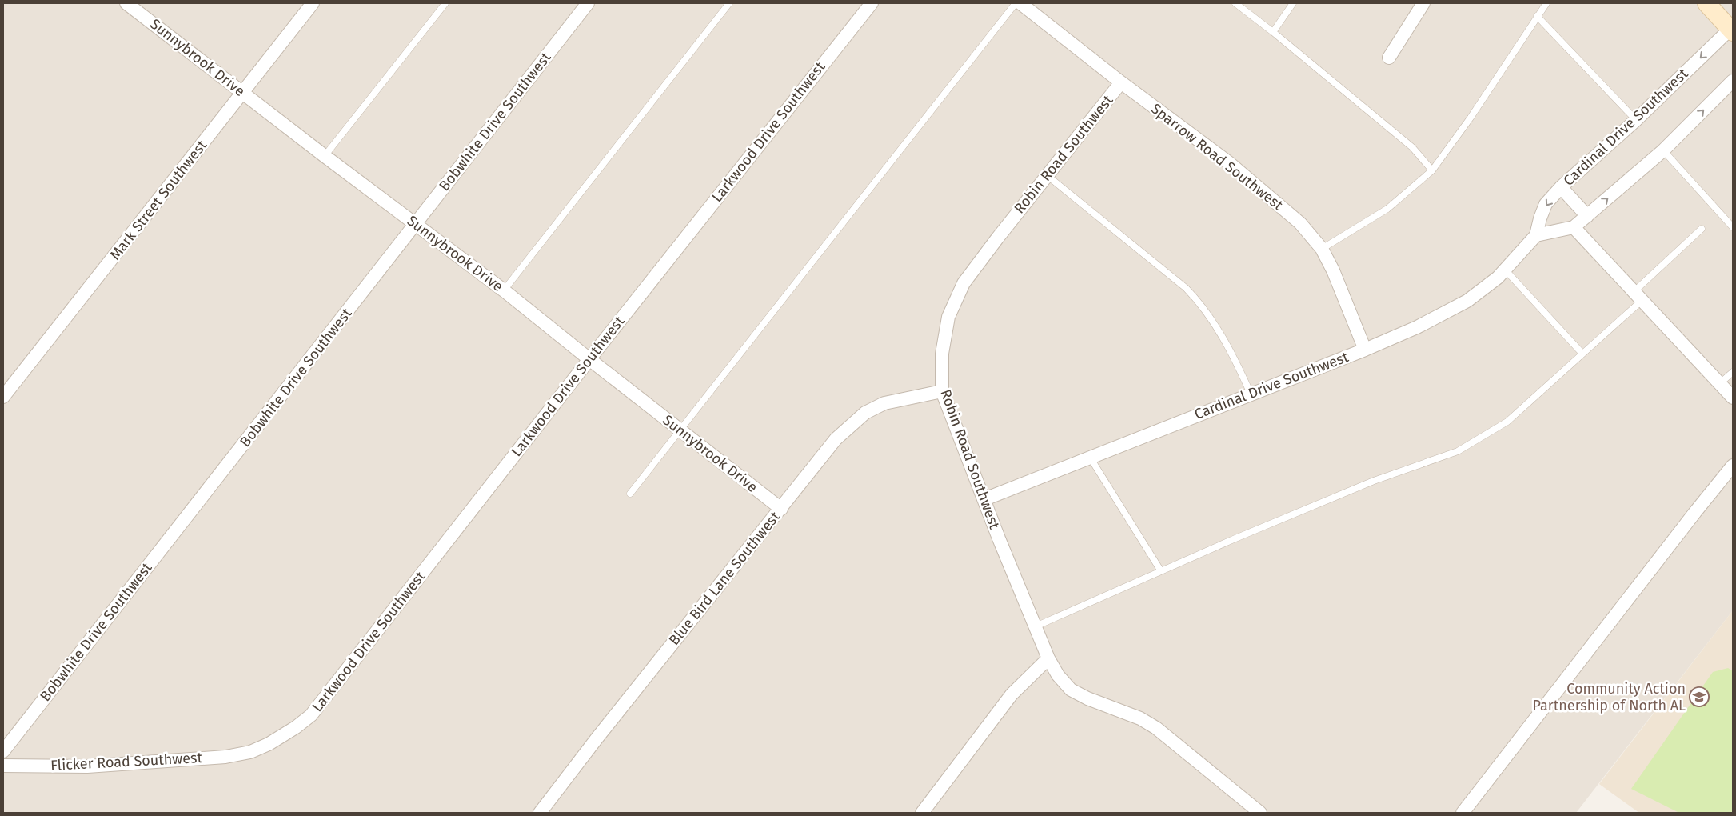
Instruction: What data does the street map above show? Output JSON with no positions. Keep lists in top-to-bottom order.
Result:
{
  "streets": {
    "street": [
      "Sunnybrook Drive",
      "Bobwhite Drive Southwest",
      "Cardinal Drive Southwest",
      "Larkwood Drive Southwest",
      "Robin Road Southwest",
      "Sparrow Road Southwest",
      "Mark Street Southwest",
      "Blue Bird Lane Southwest",
      "Flicker Road Southwest"
    ]
  },
  "crossings": [
    ["Sunnybrook Drive", "Bobwhite Drive Southwest"],
    ["Sunnybrook Drive", "Larkwood Drive Southwest"],
    ["Sunnybrook Drive", "Mark Street Southwest"],
    ["Sunnybrook Drive", "Blue Bird Lane Southwest"],
    ["Cardinal Drive Southwest", "Robin Road Southwest"],
    ["Cardinal Drive Southwest", "Sparrow Road Southwest"],
    ["Larkwood Drive Southwest", "Flicker Road Southwest"],
    ["Robin Road Southwest", "Sparrow Road Southwest"],
    ["Robin Road Southwest", "Blue Bird Lane Southwest"]
  ],
  "places": {
    "school or university": ["Community Action Partnership of North AL"]
  }
}
